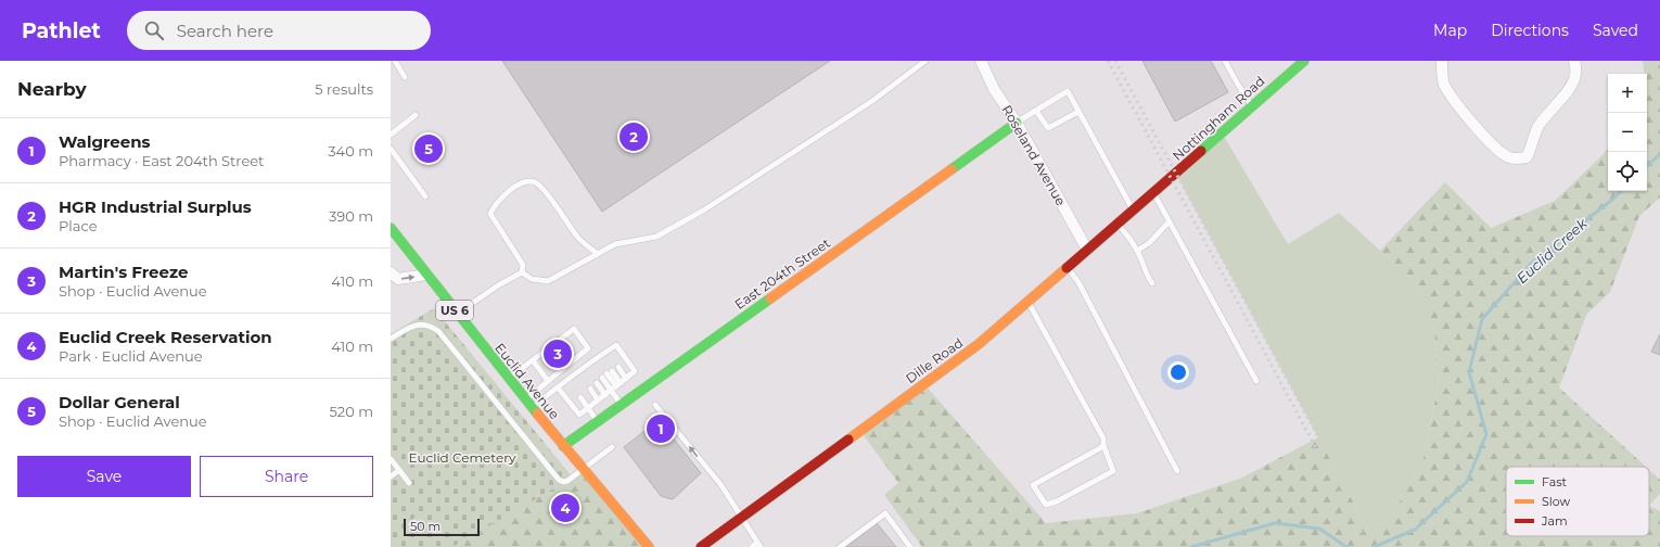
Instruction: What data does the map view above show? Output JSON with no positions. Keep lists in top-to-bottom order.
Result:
{
  "streets": {
    "street": [
      "Nottingham Road",
      "Roseland Avenue",
      "East 204th Street",
      "US 6",
      "Dille Road",
      "Euclid Avenue"
    ]
  },
  "crossings": [
    ["Nottingham Road", "Dille Road"],
    ["Roseland Avenue", "East 204th Street"],
    ["Roseland Avenue", "Dille Road"],
    ["East 204th Street", "Euclid Avenue"]
  ],
  "water": ["Euclid Creek"],
  "parks": ["Euclid Cemetery"],
  "legend": ["Fast", "Slow", "Jam"],
  "scale_bar": "50 m",
  "page": {
    "header": "Pathlet",
    "search": "Search here",
    "nav": ["Map", "Directions", "Saved"],
    "heading": ["Nearby", "5 results"],
    "map_buttons": ["+", "−"],
    "list": [
      {
        "mark": "1",
        "name": "Walgreens",
        "note": "Pharmacy · East 204th Street",
        "value": "340 m"
      },
      {
        "mark": "2",
        "name": "HGR Industrial Surplus",
        "note": "Place",
        "value": "390 m"
      },
      {
        "mark": "3",
        "name": "Martin's Freeze",
        "note": "Shop · Euclid Avenue",
        "value": "410 m"
      },
      {
        "mark": "4",
        "name": "Euclid Creek Reservation",
        "note": "Park · Euclid Avenue",
        "value": "410 m"
      },
      {
        "mark": "5",
        "name": "Dollar General",
        "note": "Shop · Euclid Avenue",
        "value": "520 m"
      }
    ],
    "pins": [
      "2",
      "5",
      "3",
      "1",
      "4"
    ],
    "buttons": ["Save", "Share"],
    "scale": "50 m"
  }
}
